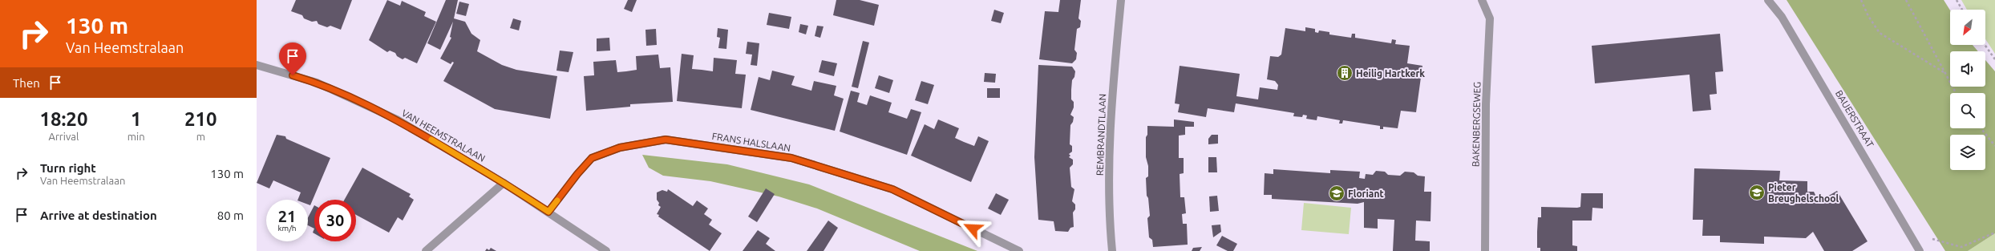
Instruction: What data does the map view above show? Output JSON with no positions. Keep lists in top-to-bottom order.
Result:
{
  "streets": {
    "street": [
      "BAUERSTRAAT",
      "BAKENBERGSEWEG",
      "REMBRANDTLAAN",
      "VAN HEEMSTRALAAN",
      "FRANS HALSLAAN"
    ]
  },
  "crossings": [
    ["VAN HEEMSTRALAAN", "FRANS HALSLAAN"]
  ],
  "places": {
    "building": ["Heilig Hartkerk"],
    "school or university": ["Pieter Breughelschool", "Floriant"]
  },
  "north": "bottom left",
  "page": {
    "turn": ["130 m", "Van Heemstralaan"],
    "then": "Then",
    "eta": [
      "18:20",
      "Arrival",
      "1",
      "min",
      "210",
      "m"
    ],
    "list": [
      {
        "name": "Turn right",
        "note": "Van Heemstralaan",
        "value": "130 m"
      },
      {
        "name": "Arrive at destination",
        "value": "80 m"
      }
    ],
    "speed": "21 km/h",
    "limit": "30"
  }
}
